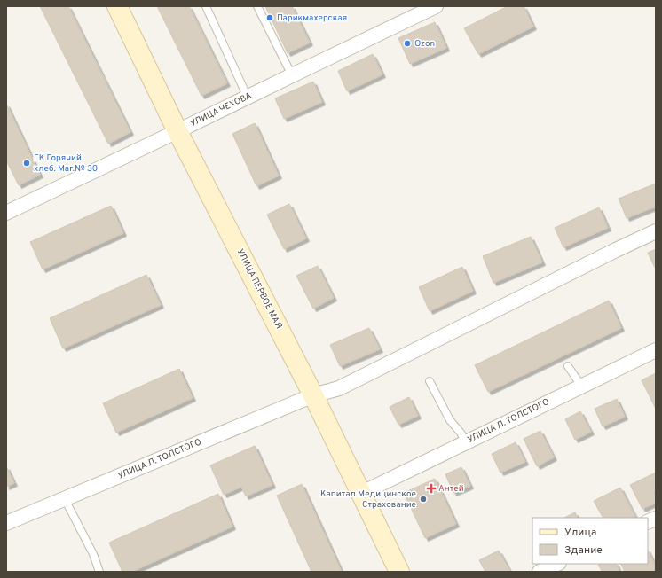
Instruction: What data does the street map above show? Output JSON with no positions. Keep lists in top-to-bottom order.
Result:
{
  "streets": {
    "street": ["УЛИЦА ЧЕХОВА", "УЛИЦА ПЕРВОЕ МАЯ", "УЛИЦА Л. ТОЛСТОГО"]
  },
  "crossings": [
    ["УЛИЦА ЧЕХОВА", "УЛИЦА ПЕРВОЕ МАЯ"],
    ["УЛИЦА ПЕРВОЕ МАЯ", "УЛИЦА Л. ТОЛСТОГО"]
  ],
  "places": {
    "other": [
      "Парикмахерская",
      "Ozon",
      "ГК Горячий хлеб. Маг.№ 30",
      "Капитал Медицинское Страхование"
    ],
    "health": ["Антей"]
  },
  "legend": ["Улица", "Здание"]
}
